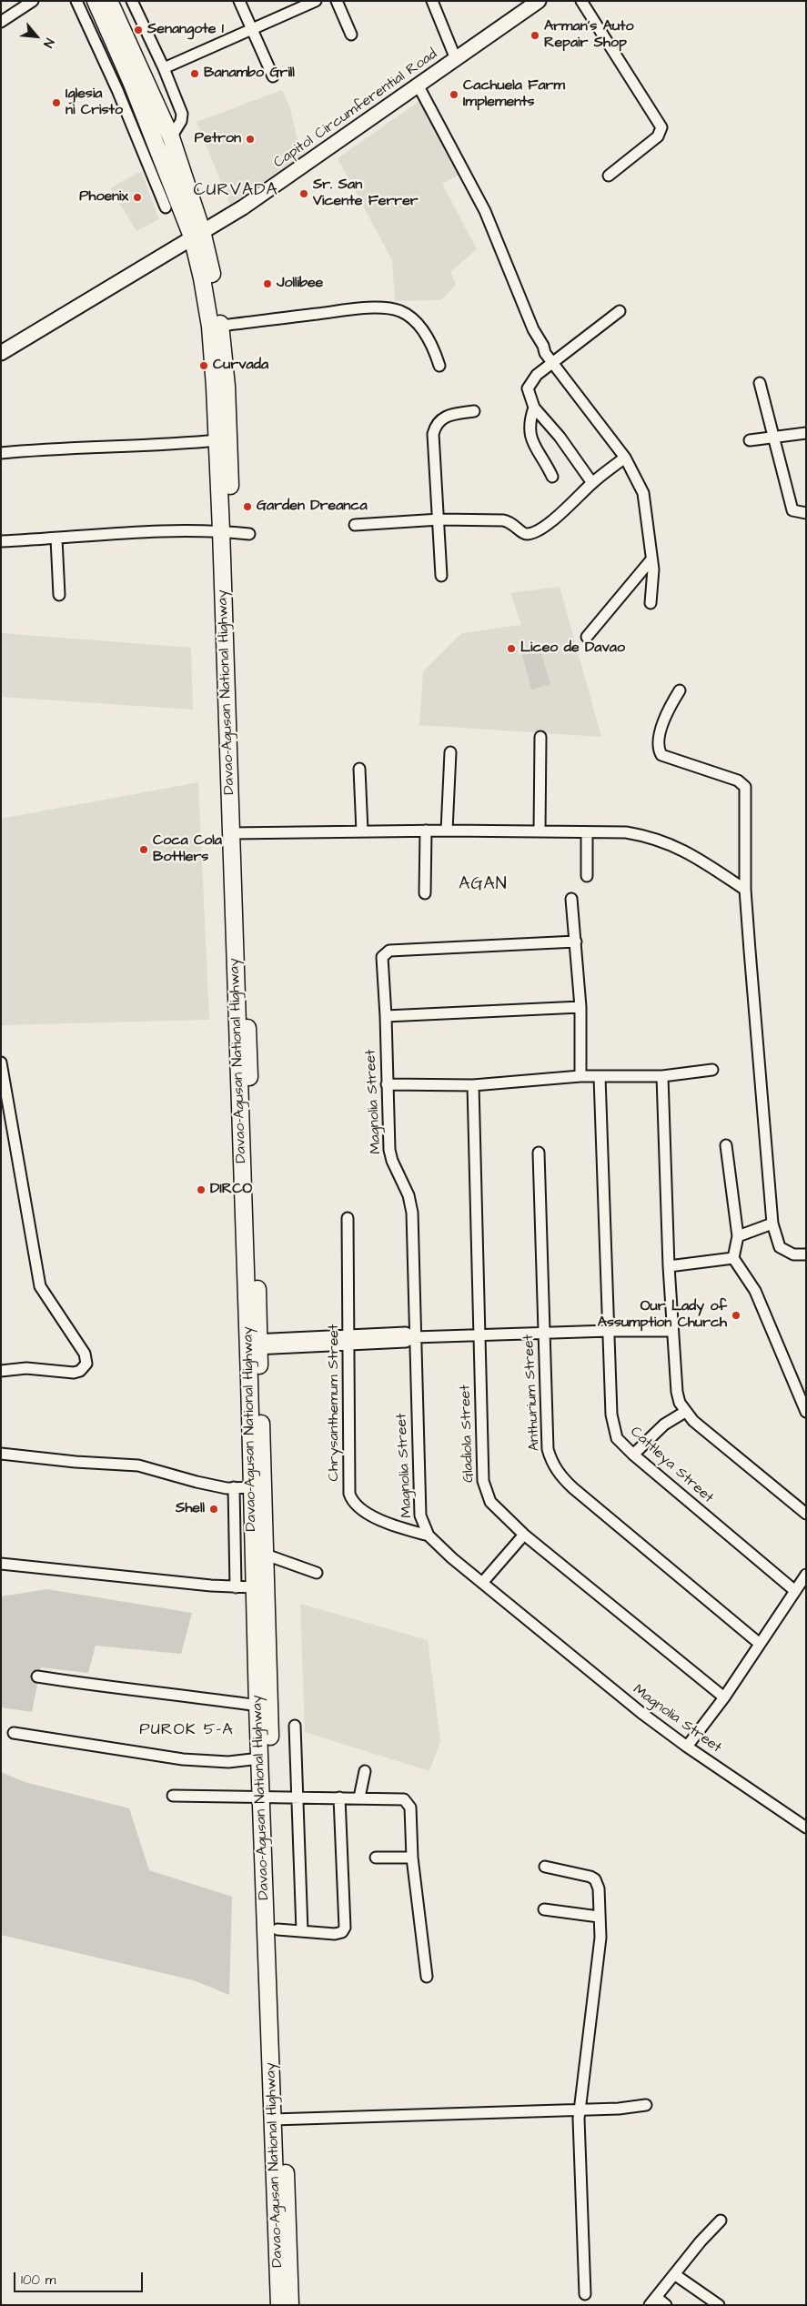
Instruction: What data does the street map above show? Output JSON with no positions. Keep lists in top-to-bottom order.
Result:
{
  "streets": {
    "highway": ["Davao-Agusan National Highway"],
    "main road": ["Capitol Circumferential Road"],
    "street": [
      "Magnolia Street",
      "Anthurium Street",
      "Chrysanthemum Street",
      "Gladiola Street",
      "Cattleya Street"
    ]
  },
  "crossings": [
    ["Capitol Circumferential Road", "Davao-Agusan National Highway"],
    ["Magnolia Street", "Chrysanthemum Street"]
  ],
  "districts": ["CURVADA", "AGAN", "PUROK 5-A"],
  "places": [
    "Senangote 1",
    "Arman's Auto Repair Shop",
    "Banambo Grill",
    "Cachuela Farm Implements",
    "Iglesia ni Cristo",
    "Petron",
    "Sr. San Vicente Ferrer",
    "Phoenix",
    "Jollibee",
    "Curvada",
    "Garden Dreanca",
    "Liceo de Davao",
    "Coca Cola Bottlers",
    "DIRCO",
    "Our Lady of Assumption Church",
    "Shell"
  ],
  "scale_bar": "100 m",
  "north": "bottom right"
}
